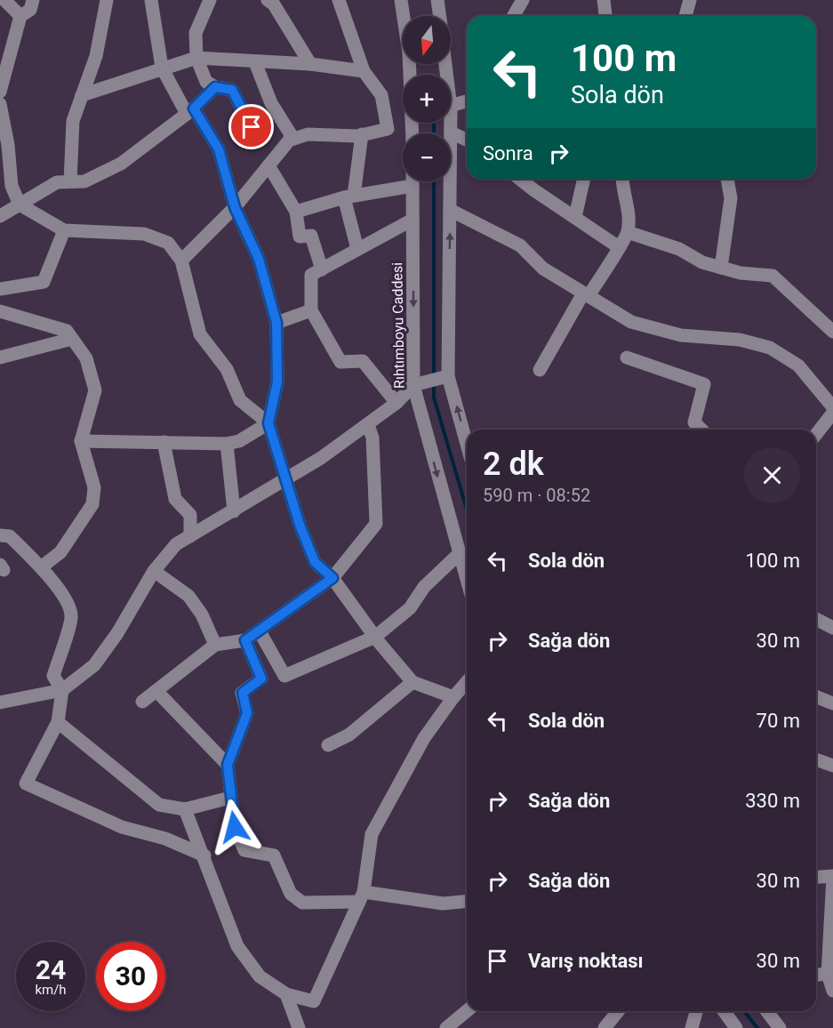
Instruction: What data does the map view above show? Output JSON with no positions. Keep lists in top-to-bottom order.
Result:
{
  "streets": {
    "street": ["Rıhtımboyu Caddesi"]
  },
  "north": "bottom",
  "page": {
    "map_buttons": ["+", "−"],
    "turn": ["100 m", "Sola dön"],
    "then": "Sonra",
    "heading": ["2 dk", "590 m · 08:52"],
    "list": [
      {
        "name": "Sola dön",
        "value": "100 m"
      },
      {
        "name": "Sağa dön",
        "value": "30 m"
      },
      {
        "name": "Sola dön",
        "value": "70 m"
      },
      {
        "name": "Sağa dön",
        "value": "330 m"
      },
      {
        "name": "Sağa dön",
        "value": "30 m"
      },
      {
        "name": "Varış noktası",
        "value": "30 m"
      }
    ],
    "speed": "24 km/h",
    "limit": "30"
  }
}
